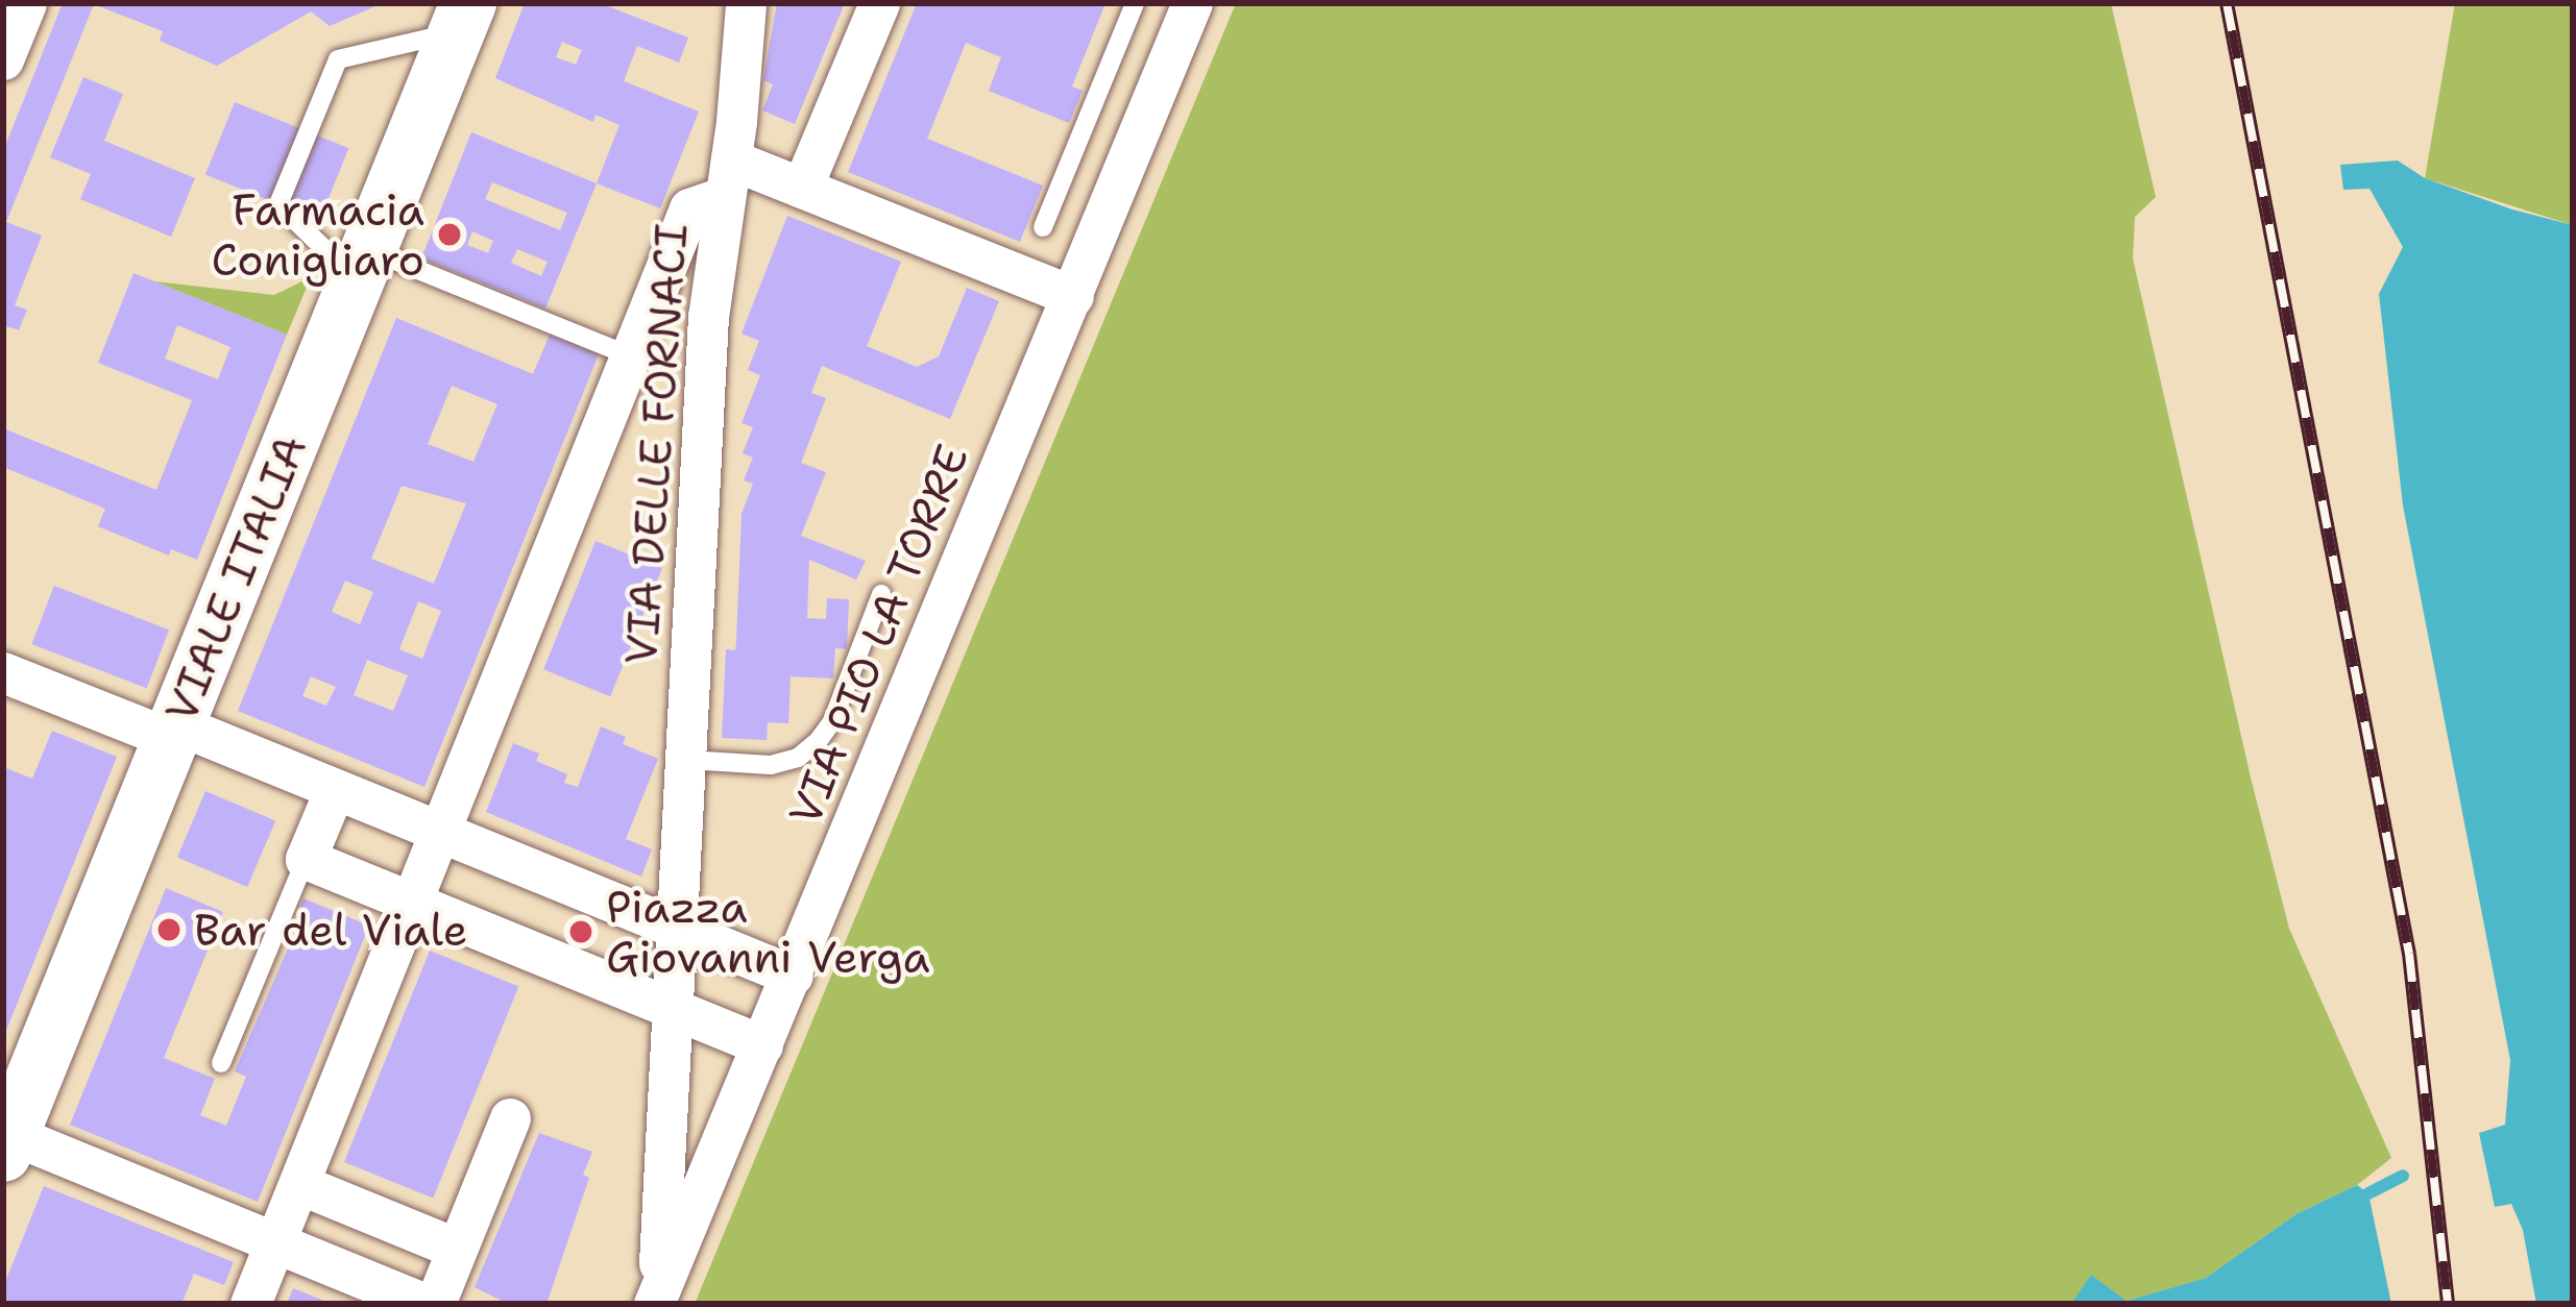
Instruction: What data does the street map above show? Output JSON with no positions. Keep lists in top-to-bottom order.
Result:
{
  "streets": {
    "main road": ["VIALE ITALIA"],
    "street": ["VIA DELLE FORNACI", "VIA PIO LA TORRE"]
  },
  "crossings": [
    ["VIA DELLE FORNACI", "VIA PIO LA TORRE"]
  ],
  "places": ["Farmacia Conigliaro", "Bar del Viale", "Piazza Giovanni Verga"]
}
